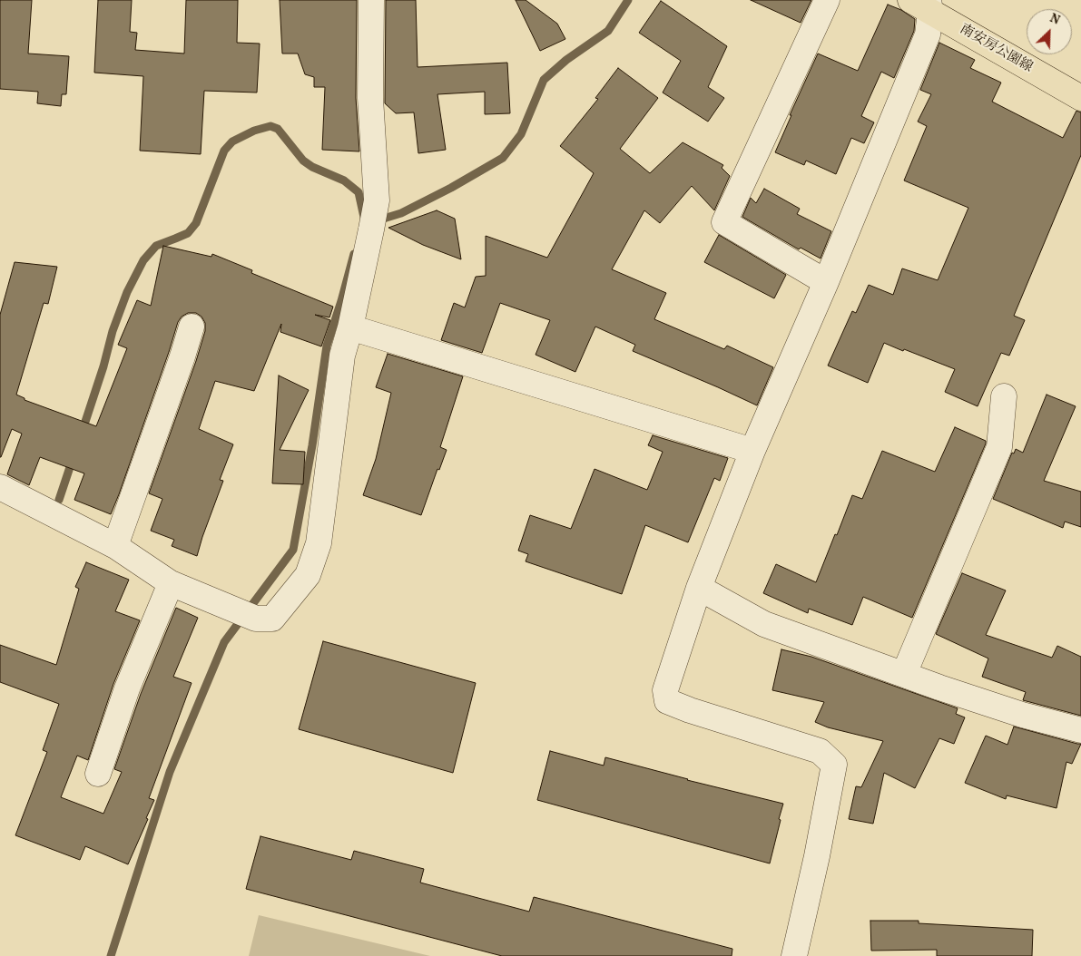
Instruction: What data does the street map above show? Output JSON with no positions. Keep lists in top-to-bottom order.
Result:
{
  "streets": {
    "main road": ["南安房公園線"]
  },
  "north": "top right"
}
